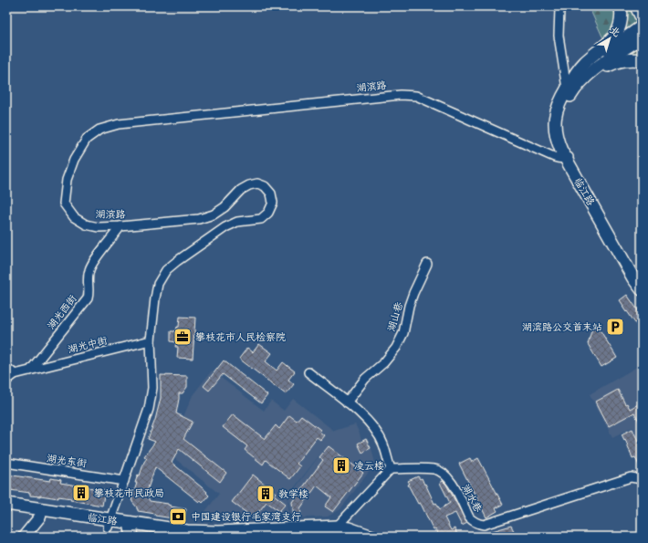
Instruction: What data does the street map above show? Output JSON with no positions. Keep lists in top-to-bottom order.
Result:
{
  "streets": {
    "main road": ["临江路"],
    "street": [
      "湖滨路",
      "湖光西街",
      "湖山巷",
      "湖光中街",
      "湖光东街",
      "湖水巷"
    ]
  },
  "crossings": [
    ["湖滨路", "临江路"],
    ["湖滨路", "湖光西街"],
    ["湖滨路", "湖光中街"],
    ["湖滨路", "湖光东街"],
    ["湖光西街", "湖光中街"]
  ],
  "places": {
    "parking": ["湖滨路公交首末站"],
    "office": ["攀枝花市人民检察院"],
    "building": ["凌云楼", "攀枝花市民政局", "教学楼"],
    "bank": ["中国建设银行毛家湾支行"]
  },
  "north": "top right"
}
